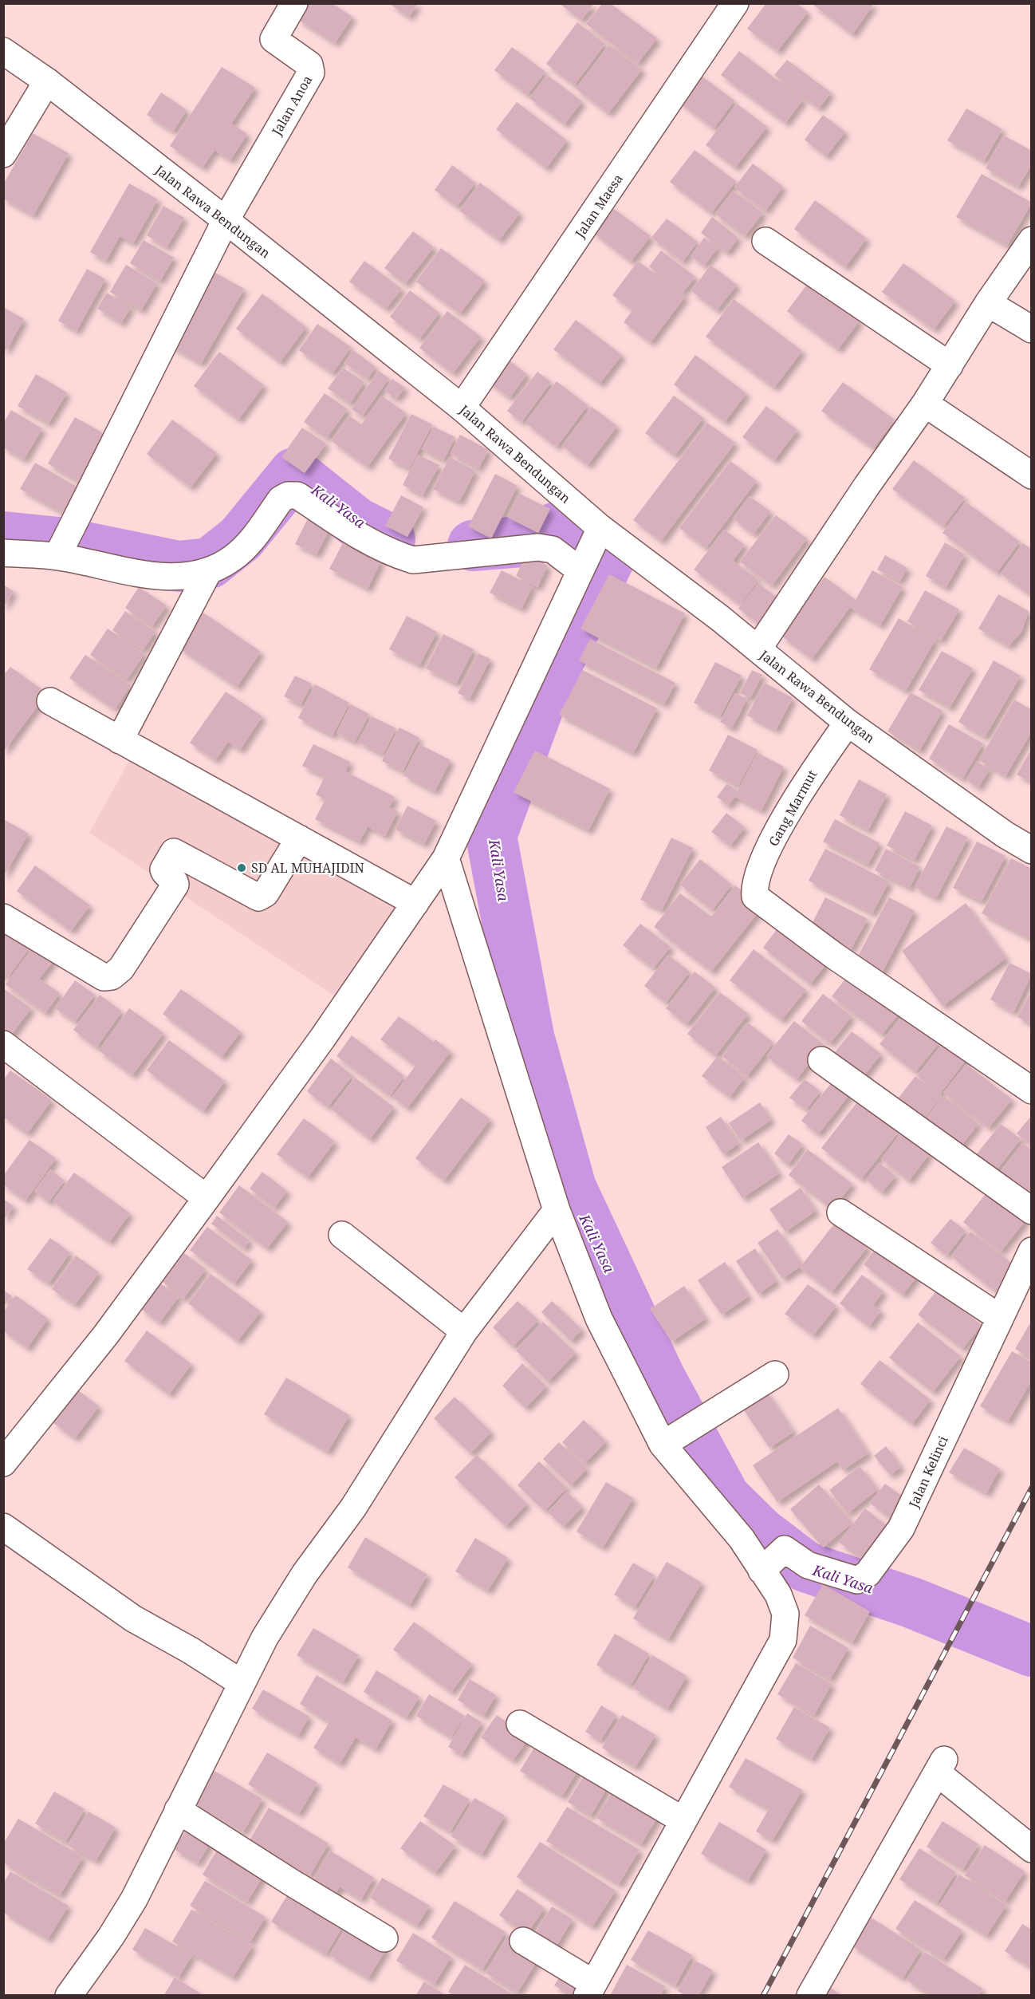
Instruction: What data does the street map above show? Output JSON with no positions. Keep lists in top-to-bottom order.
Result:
{
  "streets": {
    "street": [
      "Jalan Anoa",
      "Jalan Maesa",
      "Jalan Rawa Bendungan",
      "Gang Marmut",
      "Jalan Kelinci"
    ]
  },
  "crossings": [
    ["Jalan Anoa", "Jalan Rawa Bendungan"],
    ["Jalan Maesa", "Jalan Rawa Bendungan"],
    ["Jalan Rawa Bendungan", "Gang Marmut"]
  ],
  "water": ["Kali Yasa"],
  "places": ["SD AL MUHAJIDIN"]
}
